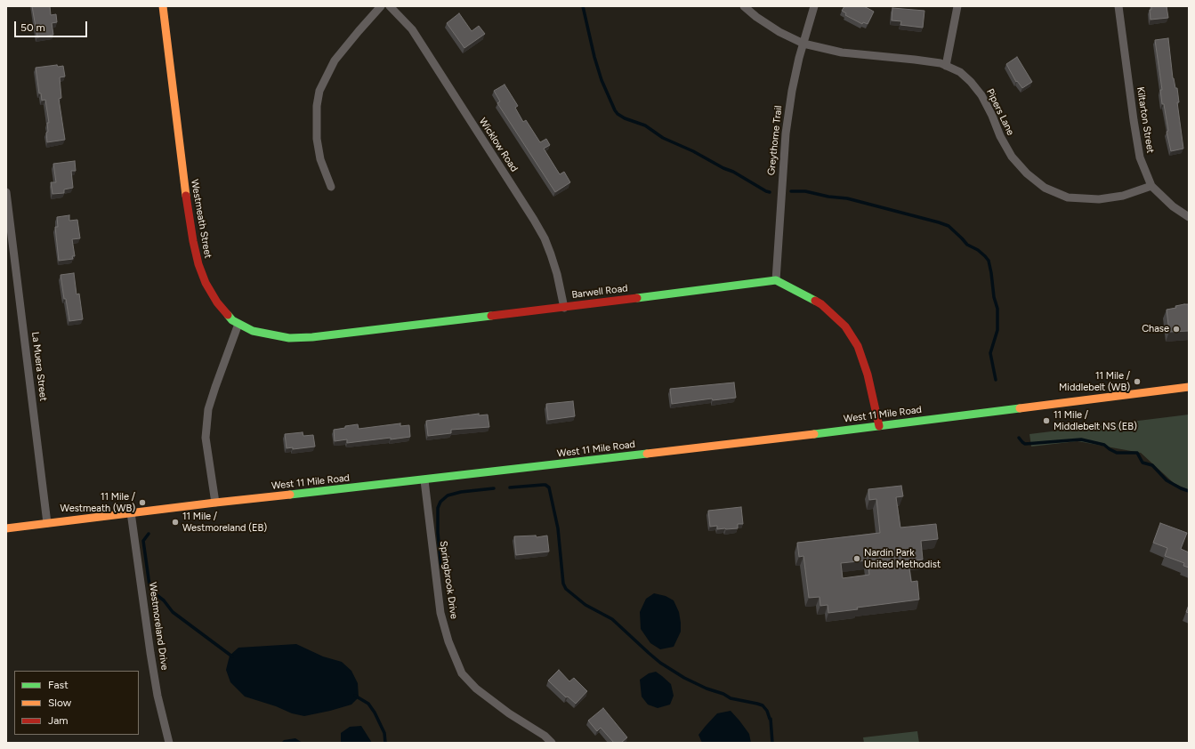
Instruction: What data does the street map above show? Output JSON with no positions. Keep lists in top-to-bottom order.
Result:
{
  "streets": {
    "street": [
      "Pipers Lane",
      "Kiltarton Street",
      "Greythorne Trail",
      "Wicklow Road",
      "Westmeath Street",
      "Barwell Road",
      "La Muera Street",
      "West 11 Mile Road",
      "Springbrook Drive",
      "Westmoreland Drive"
    ]
  },
  "crossings": [
    ["Pipers Lane", "Kiltarton Street"],
    ["Pipers Lane", "Greythorne Trail"],
    ["Greythorne Trail", "Barwell Road"],
    ["Wicklow Road", "Barwell Road"],
    ["Westmeath Street", "Barwell Road"],
    ["La Muera Street", "West 11 Mile Road"],
    ["West 11 Mile Road", "Springbrook Drive"],
    ["West 11 Mile Road", "Westmoreland Drive"]
  ],
  "places": [
    "Chase",
    "11 Mile / Middlebelt (WB)",
    "11 Mile / Middlebelt NS (EB)",
    "11 Mile / Westmeath (WB)",
    "11 Mile / Westmoreland (EB)",
    "Nardin Park United Methodist"
  ],
  "legend": ["Fast", "Slow", "Jam"],
  "scale_bar": "50 m"
}
